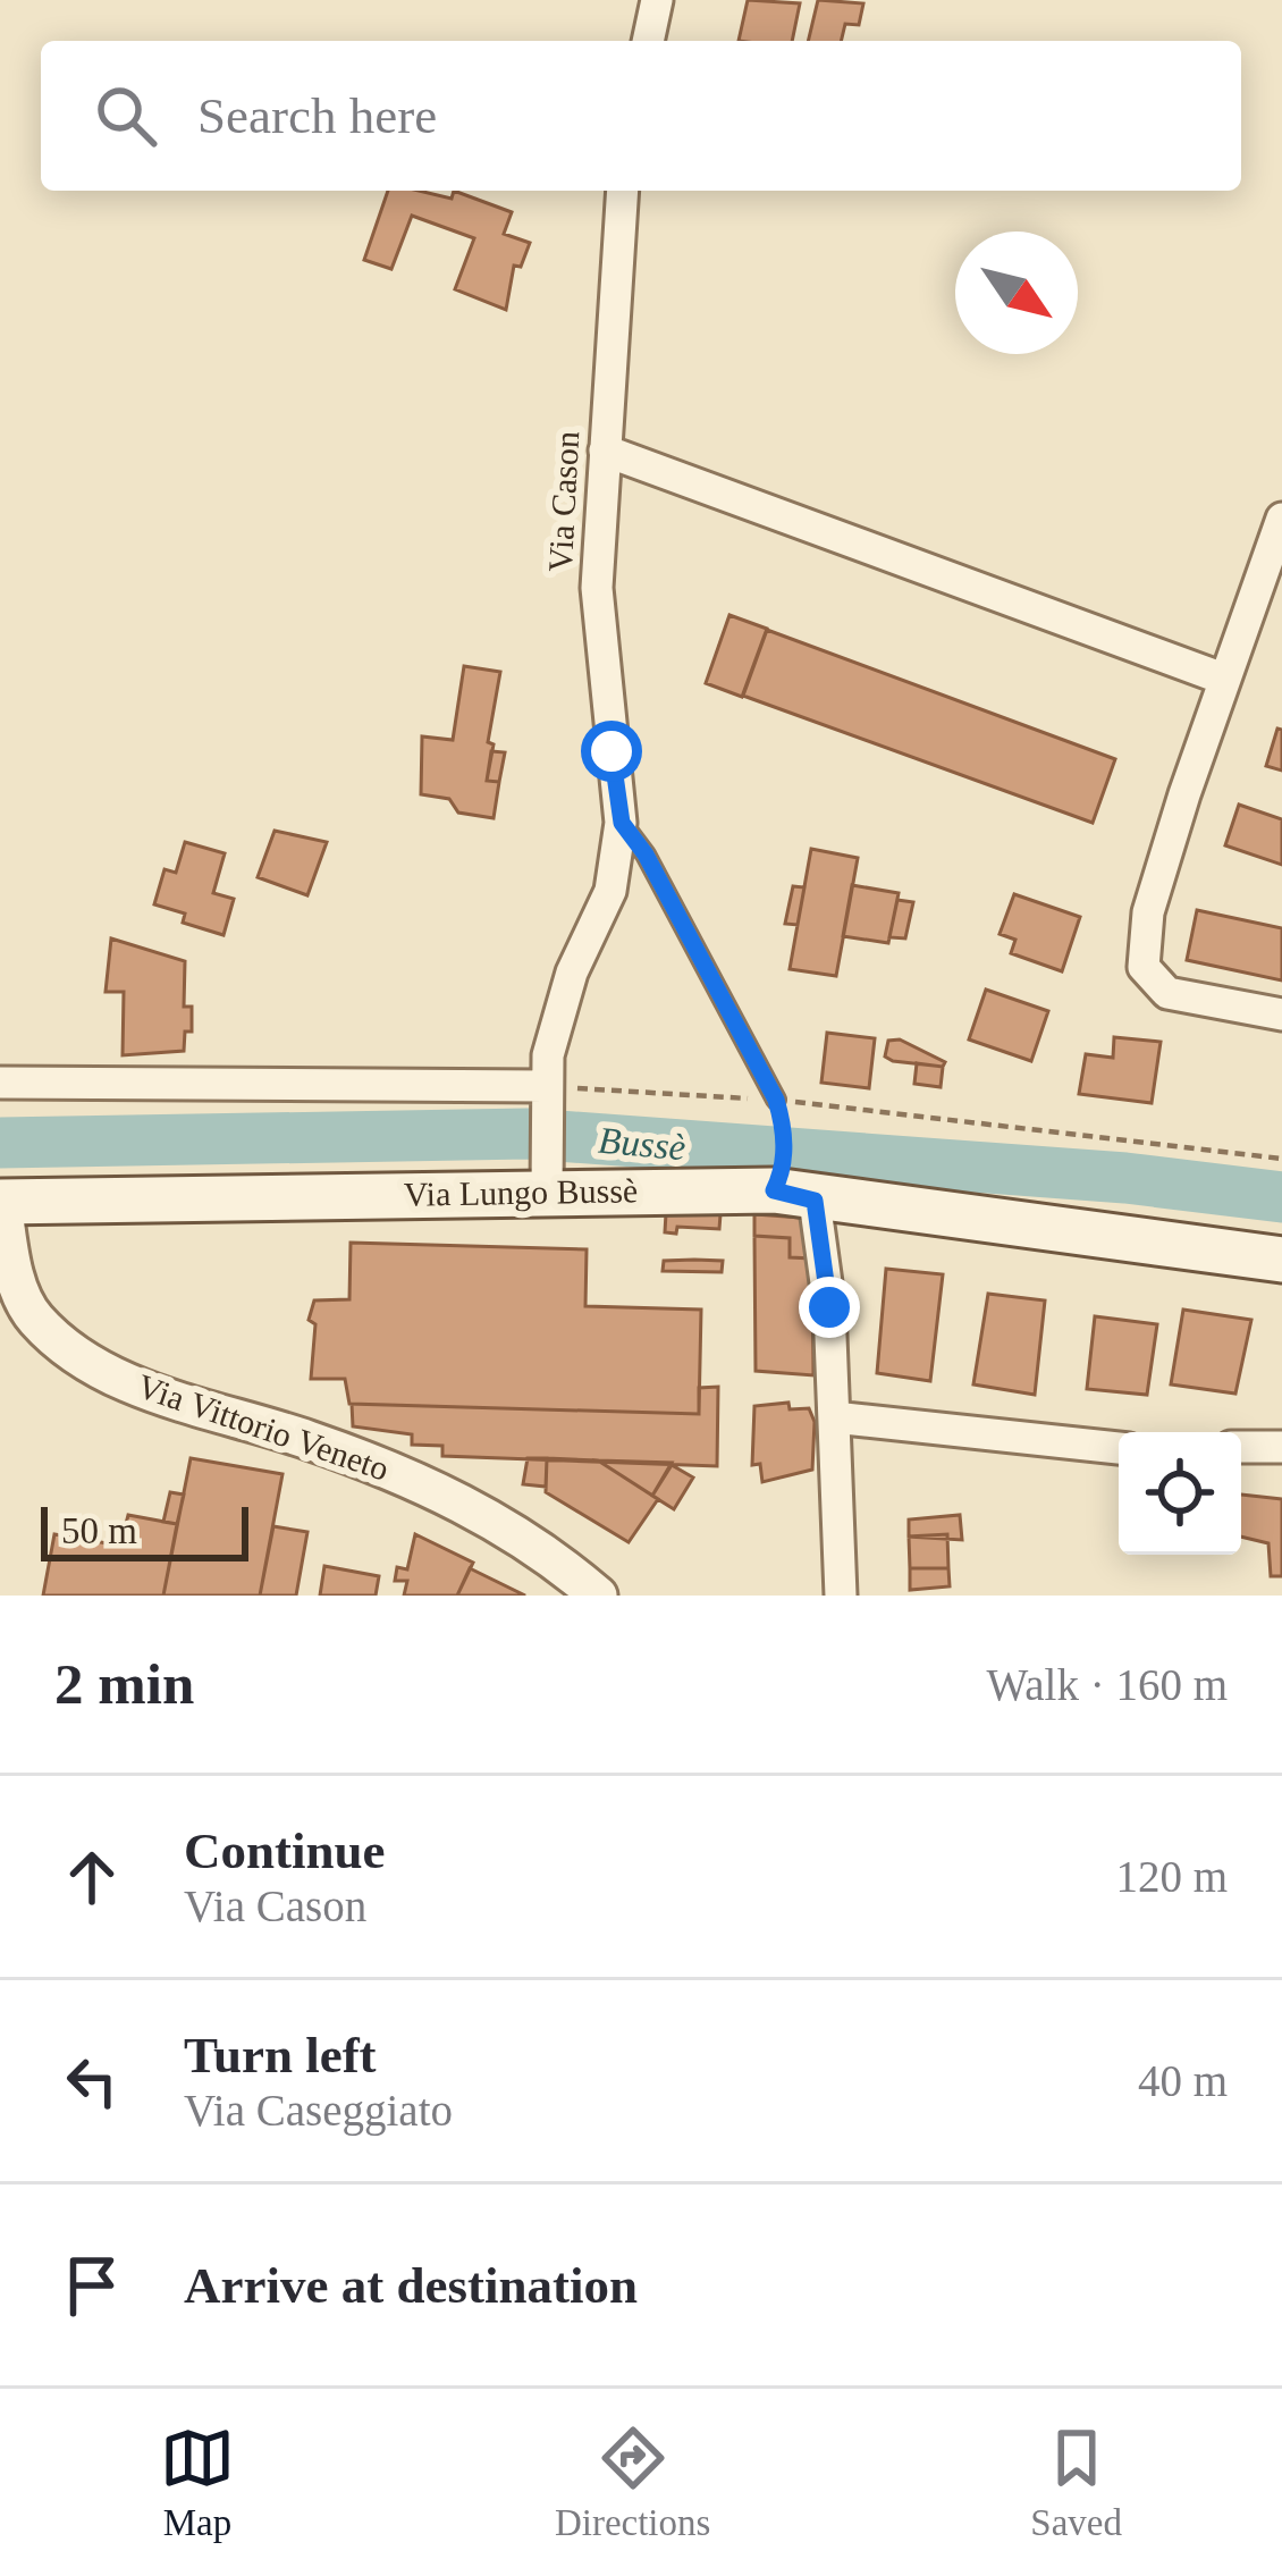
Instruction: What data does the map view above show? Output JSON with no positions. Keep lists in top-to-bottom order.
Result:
{
  "streets": {
    "main road": ["Via Lungo Bussè"],
    "street": ["Via Cason", "Via Vittorio Veneto"]
  },
  "crossings": [
    ["Via Cason", "Via Lungo Bussè"],
    ["Via Lungo Bussè", "Via Vittorio Veneto"]
  ],
  "water": ["Bussè"],
  "scale_bar": "50 m",
  "north": "bottom right",
  "page": {
    "search": "Search here",
    "scale": "50 m",
    "heading": ["2 min", "Walk · 160 m"],
    "list": [
      ["Continue", "Via Cason", "120 m"],
      ["Turn left", "Via Caseggiato", "40 m"],
      "Arrive at destination"
    ],
    "nav": ["Map", "Directions", "Saved"]
  }
}
